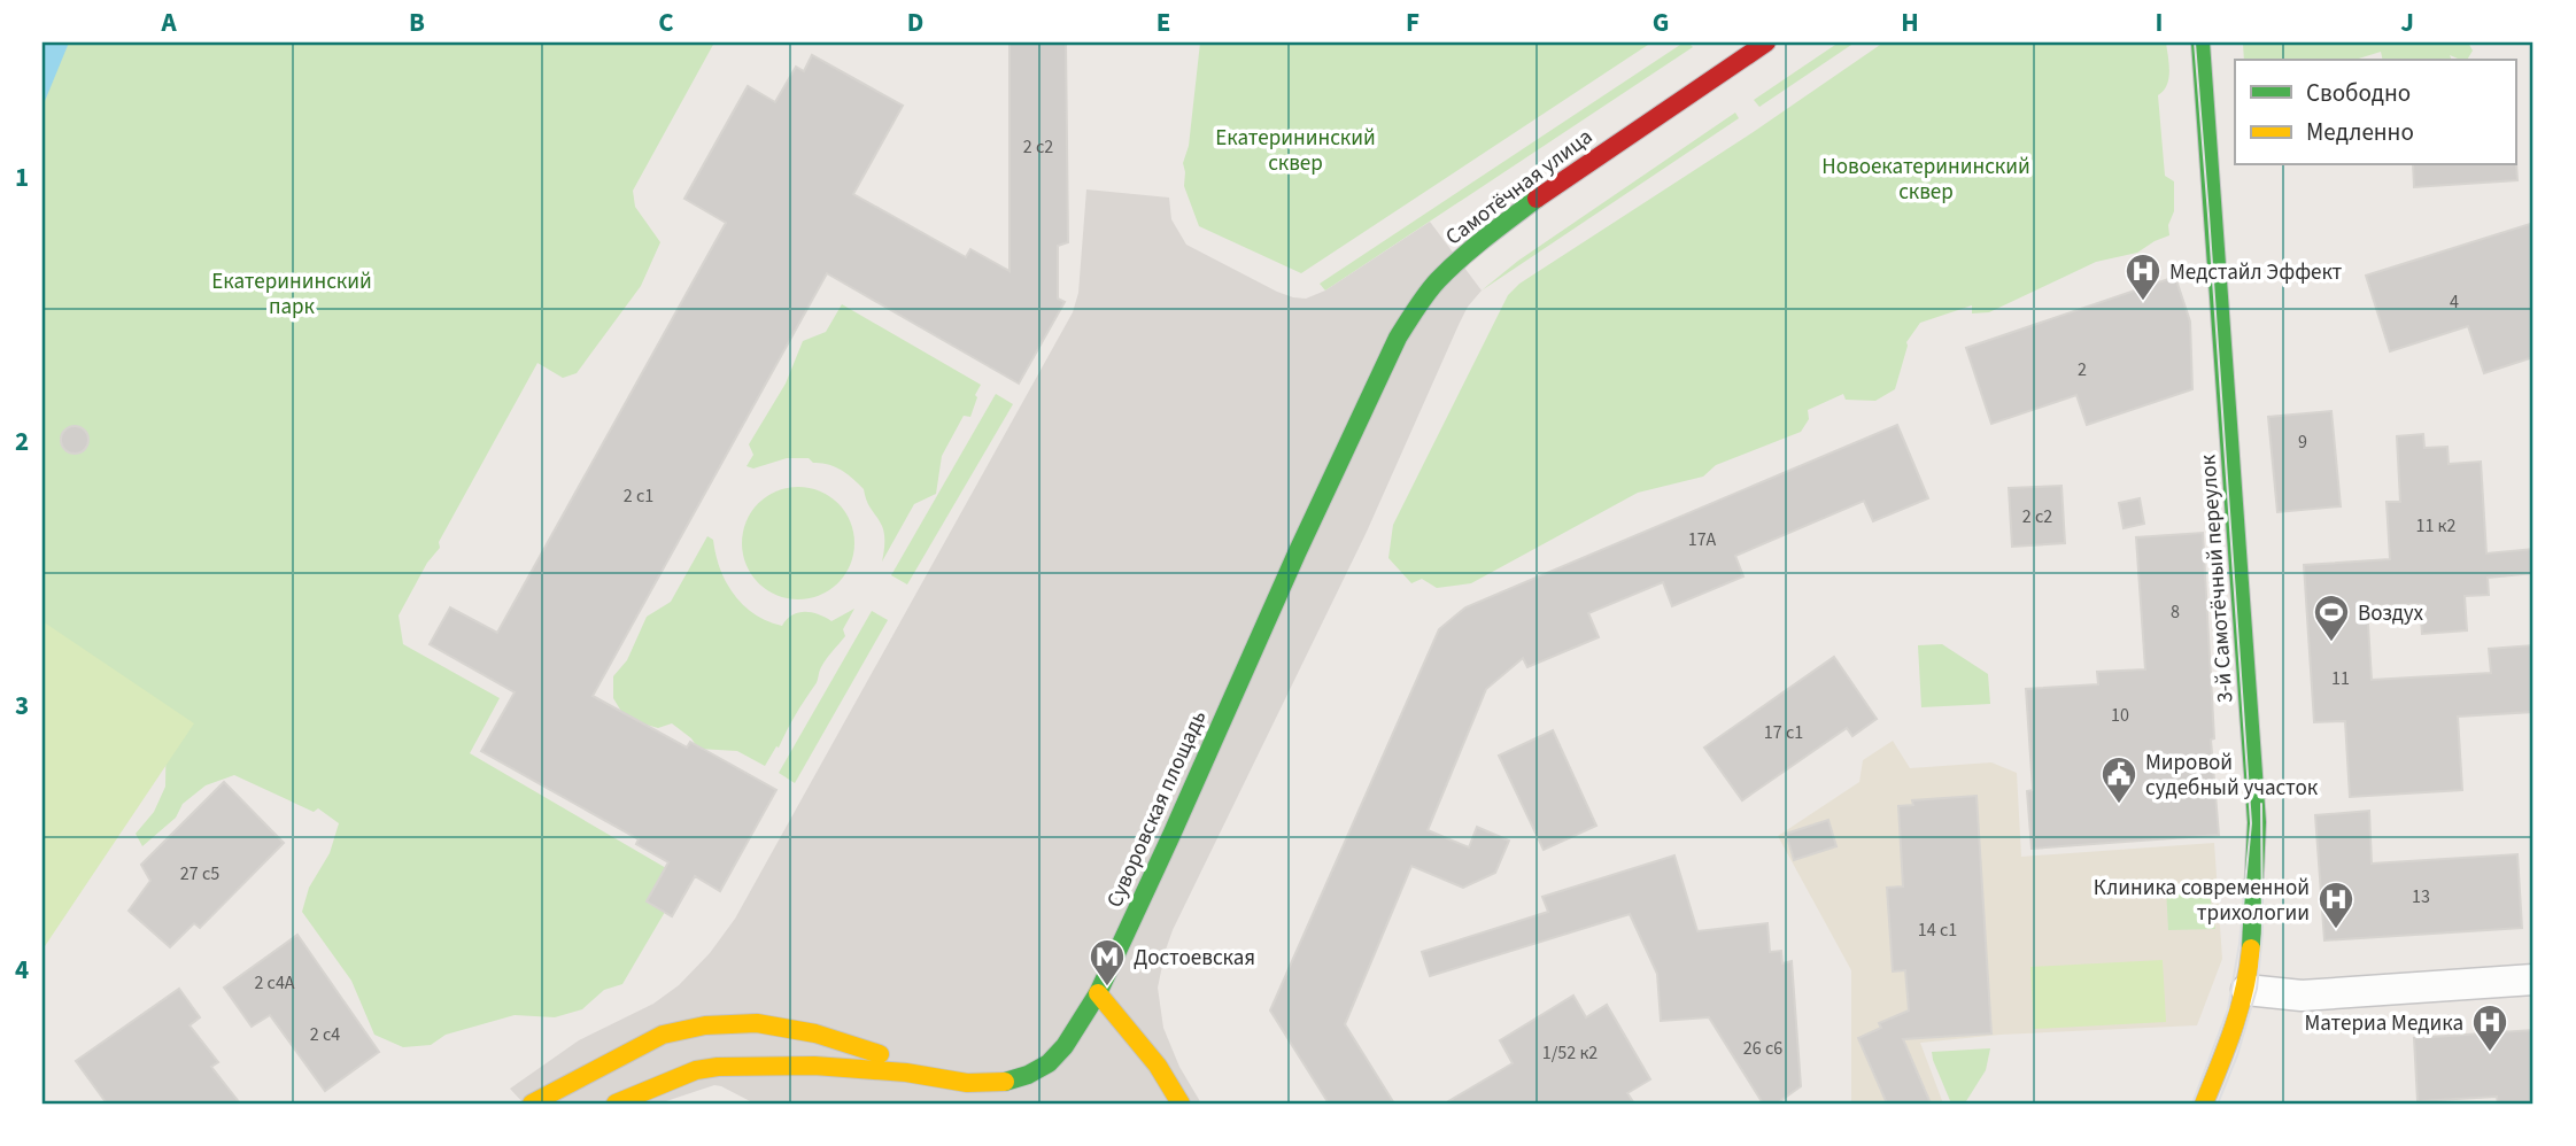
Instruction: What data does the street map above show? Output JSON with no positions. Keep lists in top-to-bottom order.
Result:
{
  "streets": {
    "main road": ["Самотёчная улица", "3-й Самотёчный переулок", "Суворовская площадь"]
  },
  "crossings": [
    ["Самотёчная улица", "Суворовская площадь"]
  ],
  "parks": ["Екатерининский сквер", "Новоекатерининский сквер", "Екатерининский парк"],
  "places": {
    "hospital": ["Медстайл Эффект", "Клиника современной трихологии", "Материа Медика"],
    "sports": ["Воздух"],
    "public building": ["Мировой судебный участок"],
    "metro station": ["Достоевская"]
  },
  "house_numbers": [
    "2 с2",
    "4",
    "2",
    "9",
    "2 с1",
    "2 с2",
    "11 к2",
    "17А",
    "8",
    "11",
    "10",
    "17 с1",
    "27 с5",
    "13",
    "14 c1",
    "2 с4А",
    "2 с4",
    "26 с6",
    "1/52 к2"
  ],
  "legend": ["Свободно", "Медленно"],
  "grid": {
    "columns": [
      "A",
      "B",
      "C",
      "D",
      "E",
      "F",
      "G",
      "H",
      "I",
      "J"
    ],
    "rows": [
      "1",
      "2",
      "3",
      "4"
    ]
  }
}
